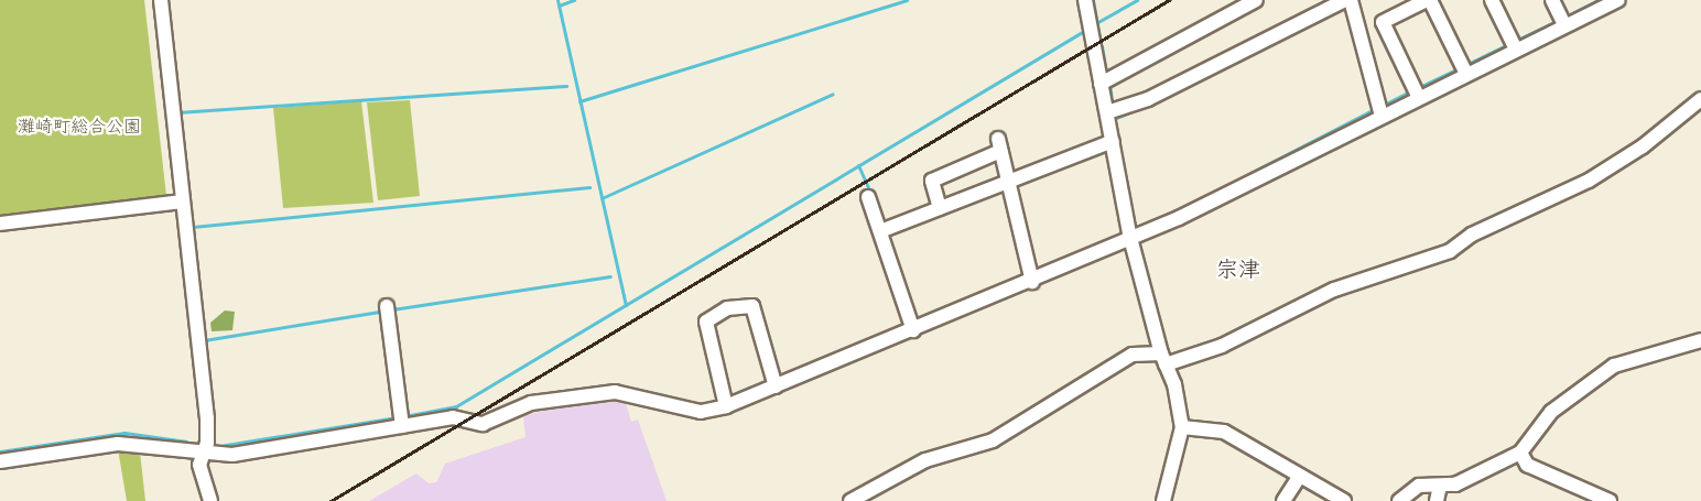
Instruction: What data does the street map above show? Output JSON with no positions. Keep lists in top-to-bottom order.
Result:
{
  "districts": ["宗津"],
  "parks": ["灘崎町総合公園"]
}
